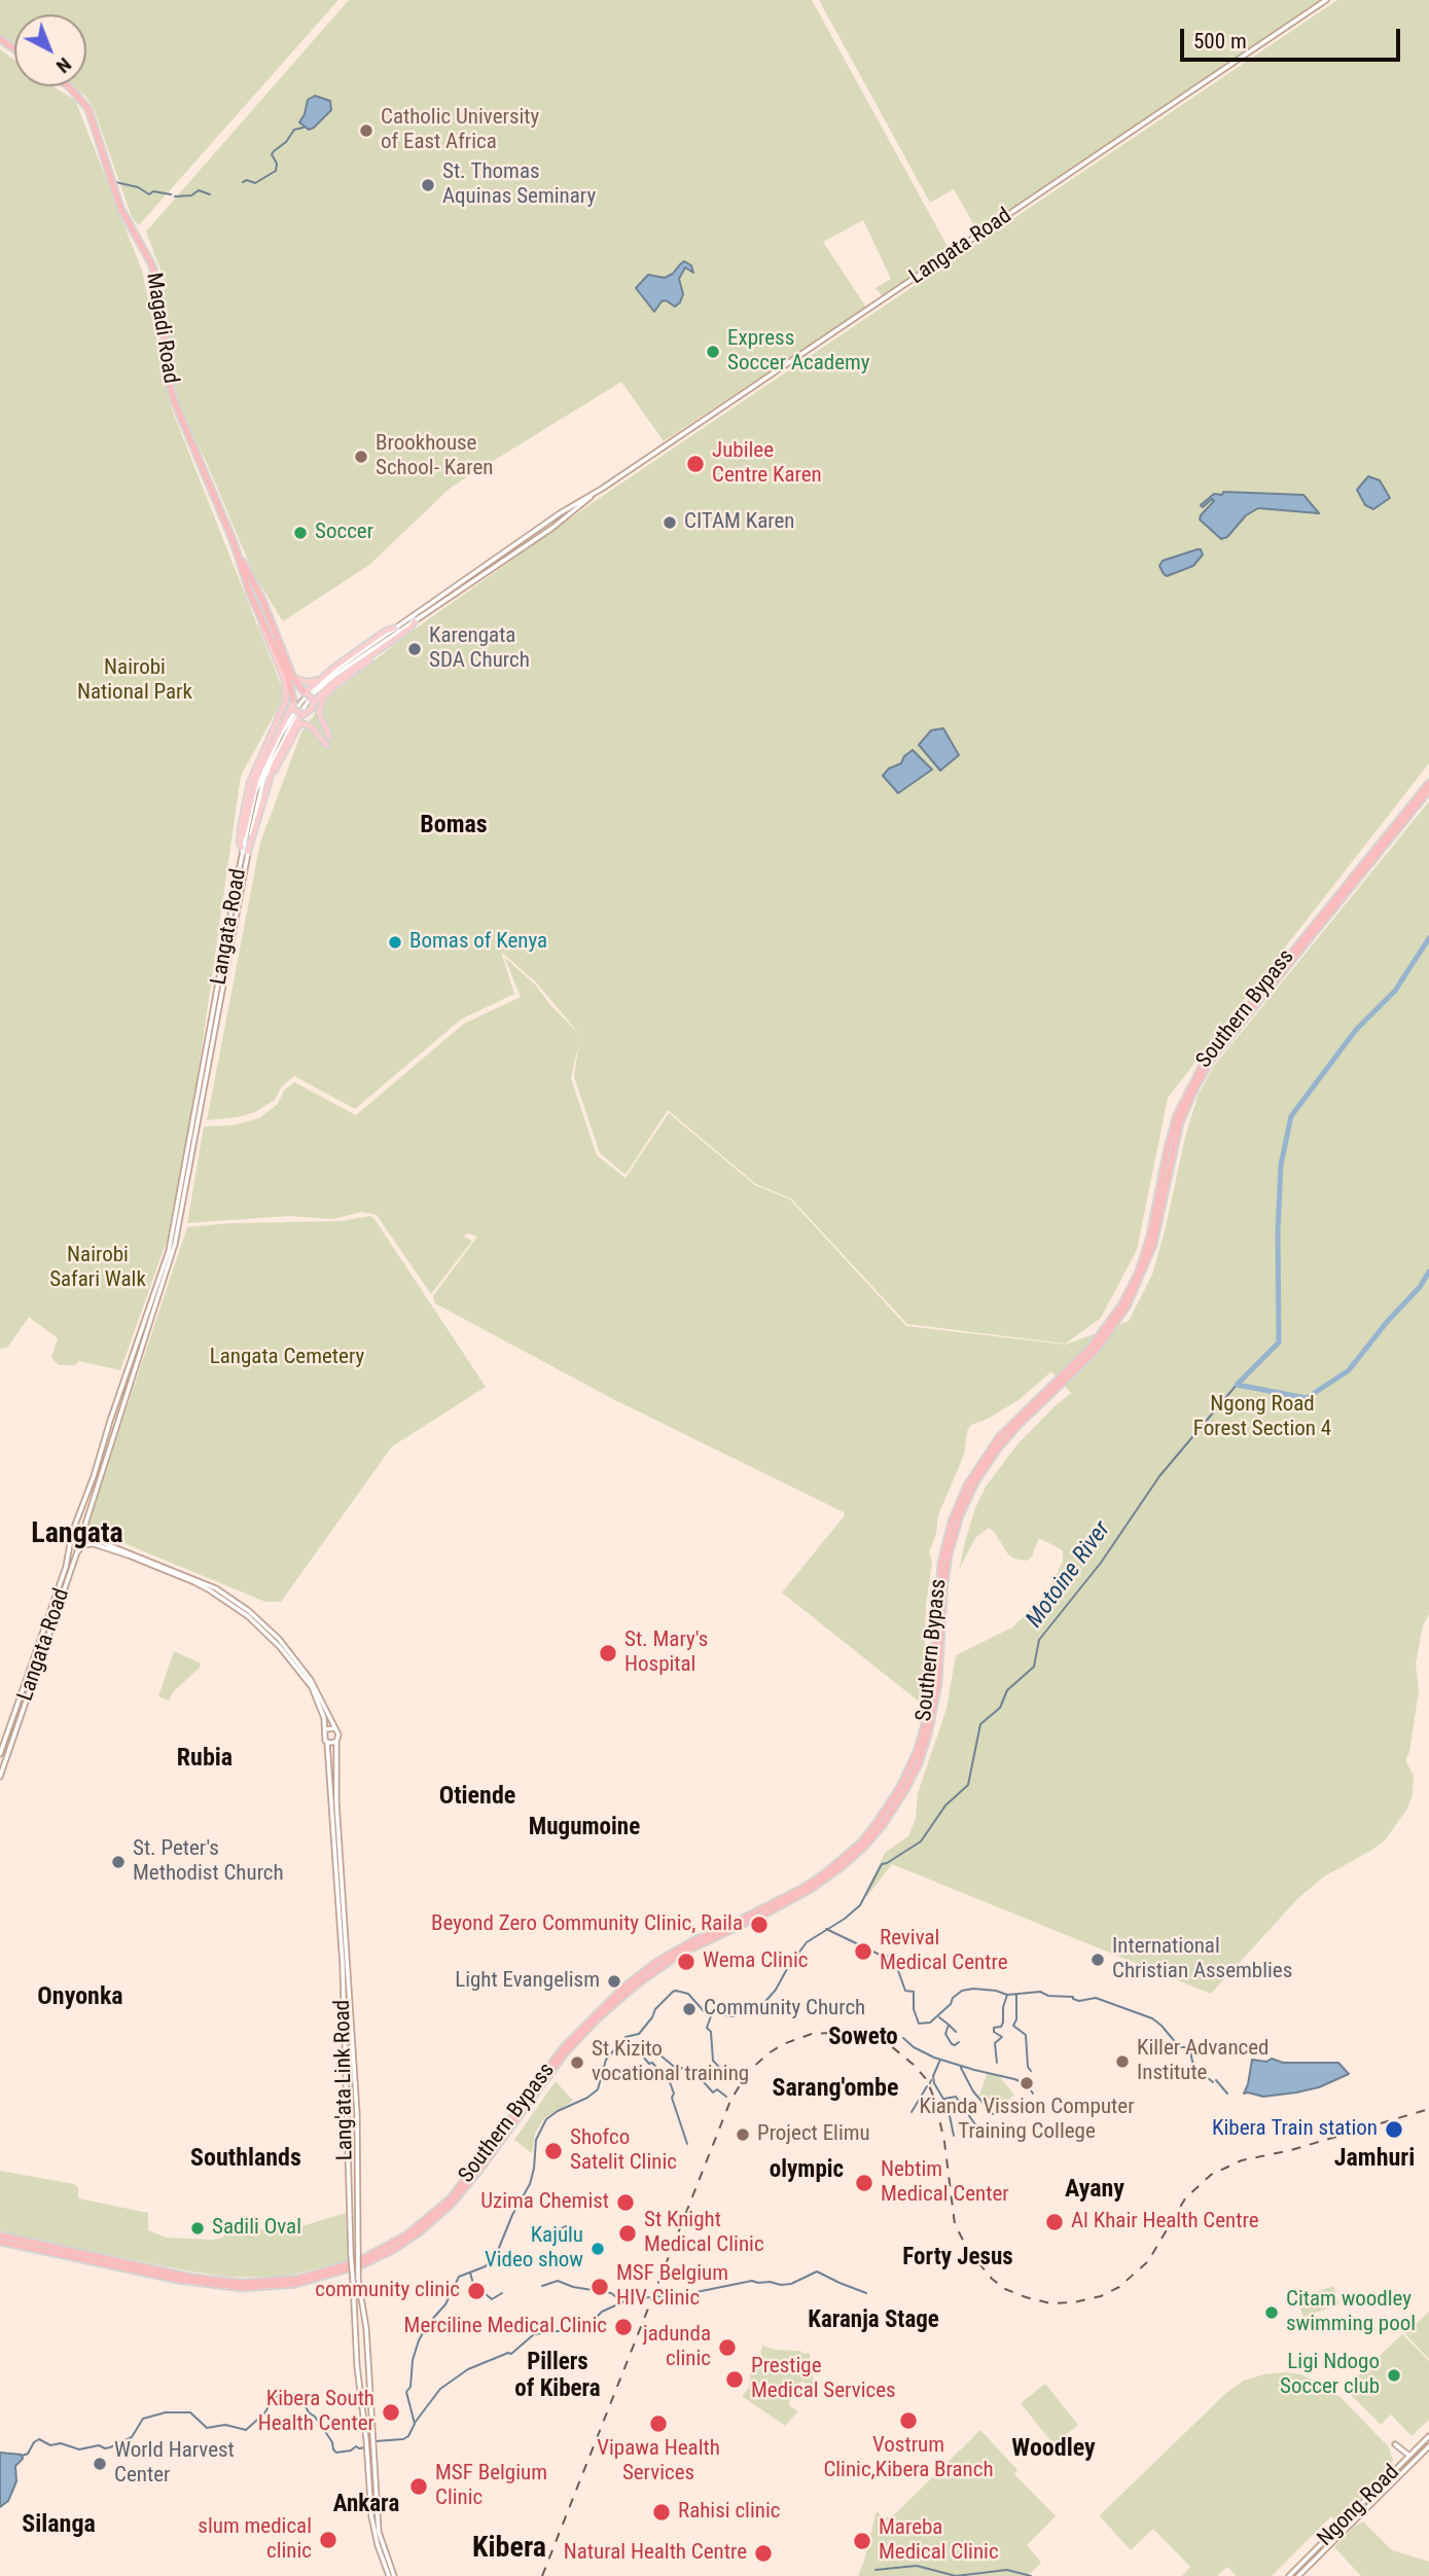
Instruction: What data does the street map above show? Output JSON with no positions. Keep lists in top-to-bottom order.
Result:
{
  "streets": {
    "highway": ["Magadi Road", "Southern Bypass"],
    "main road": ["Langata Road", "Lang'ata Link Road", "Ngong Road"]
  },
  "districts": [
    "Bomas",
    "Langata",
    "Rubia",
    "Otiende",
    "Mugumoine",
    "Onyonka",
    "Soweto",
    "Sarang'ombe",
    "Southlands",
    "Jamhuri",
    "olympic",
    "Ayany",
    "Forty Jesus",
    "Karanja Stage",
    "Pillers of Kibera",
    "Woodley",
    "Ankara",
    "Silanga",
    "Kibera"
  ],
  "water": ["Motoine River"],
  "parks": [
    "Nairobi National Park",
    "Nairobi Safari Walk",
    "Langata Cemetery",
    "Ngong Road Forest Section 4"
  ],
  "places": [
    "Catholic University of East Africa",
    "St. Thomas Aquinas Seminary",
    "Express Soccer Academy",
    "Brookhouse School- Karen",
    "Jubilee Centre Karen",
    "CITAM Karen",
    "Soccer",
    "Karengata SDA Church",
    "Bomas of Kenya",
    "St. Mary's Hospital",
    "St. Peter's Methodist Church",
    "Beyond Zero Community Clinic, Raila",
    "Revival Medical Centre",
    "International Christian Assemblies",
    "Wema Clinic",
    "Light Evangelism",
    "Community Church",
    "Killer Advanced Institute",
    "St Kizito vocational training",
    "Kianda Vission Computer Training College",
    "Kibera Train station",
    "Project Elimu",
    "Shofco Satelit Clinic",
    "Nebtim Medical Center",
    "Uzima Chemist",
    "Al Khair Health Centre",
    "Sadili Oval",
    "St Knight Medical Clinic",
    "Kajulu Video show",
    "MSF Belgium HIV Clinic",
    "community clinic",
    "Citam woodley swimming pool",
    "Merciline Medical Clinic",
    "jadunda clinic",
    "Ligi Ndogo Soccer club",
    "Prestige Medical Services",
    "Kibera South Health Center",
    "Vostrum Clinic,Kibera Branch",
    "Vipawa Health Services",
    "World Harvest Center",
    "MSF Belgium Clinic",
    "Rahisi clinic",
    "slum medical clinic",
    "Mareba Medical Clinic",
    "Natural Health Centre"
  ],
  "scale_bar": "500 m",
  "north": "bottom right"
}
